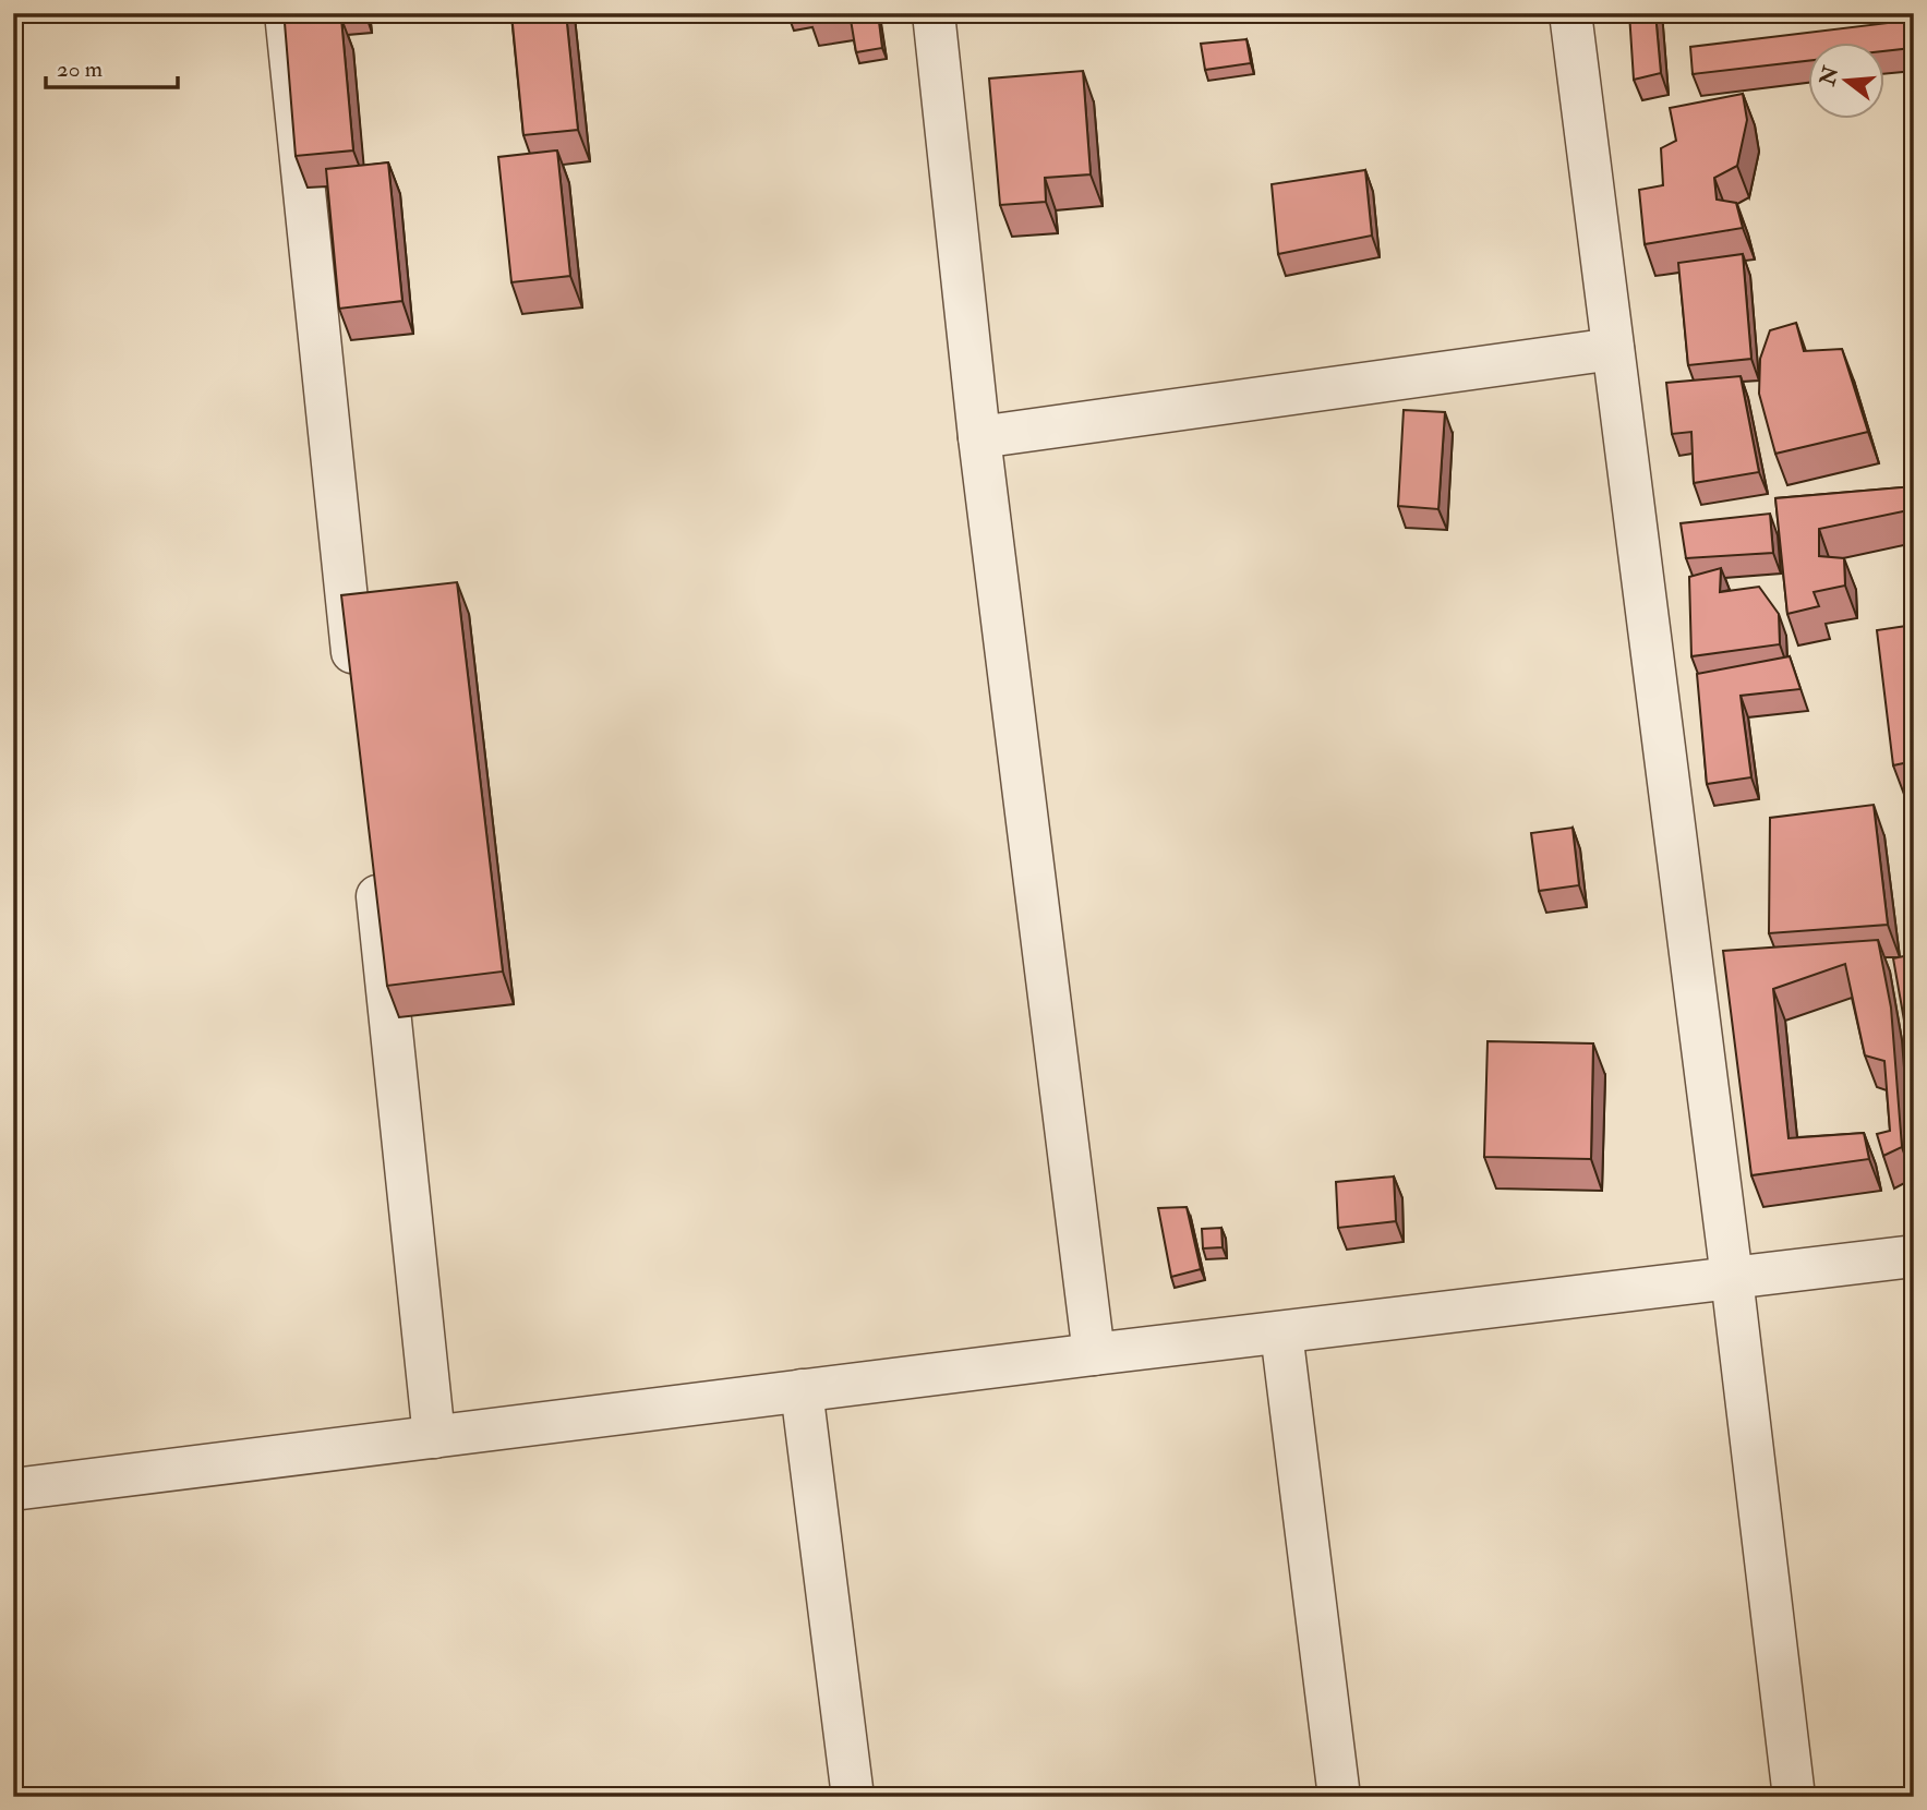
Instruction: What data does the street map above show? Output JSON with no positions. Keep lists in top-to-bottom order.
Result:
{
  "scale_bar": "20 m",
  "north": "left"
}
